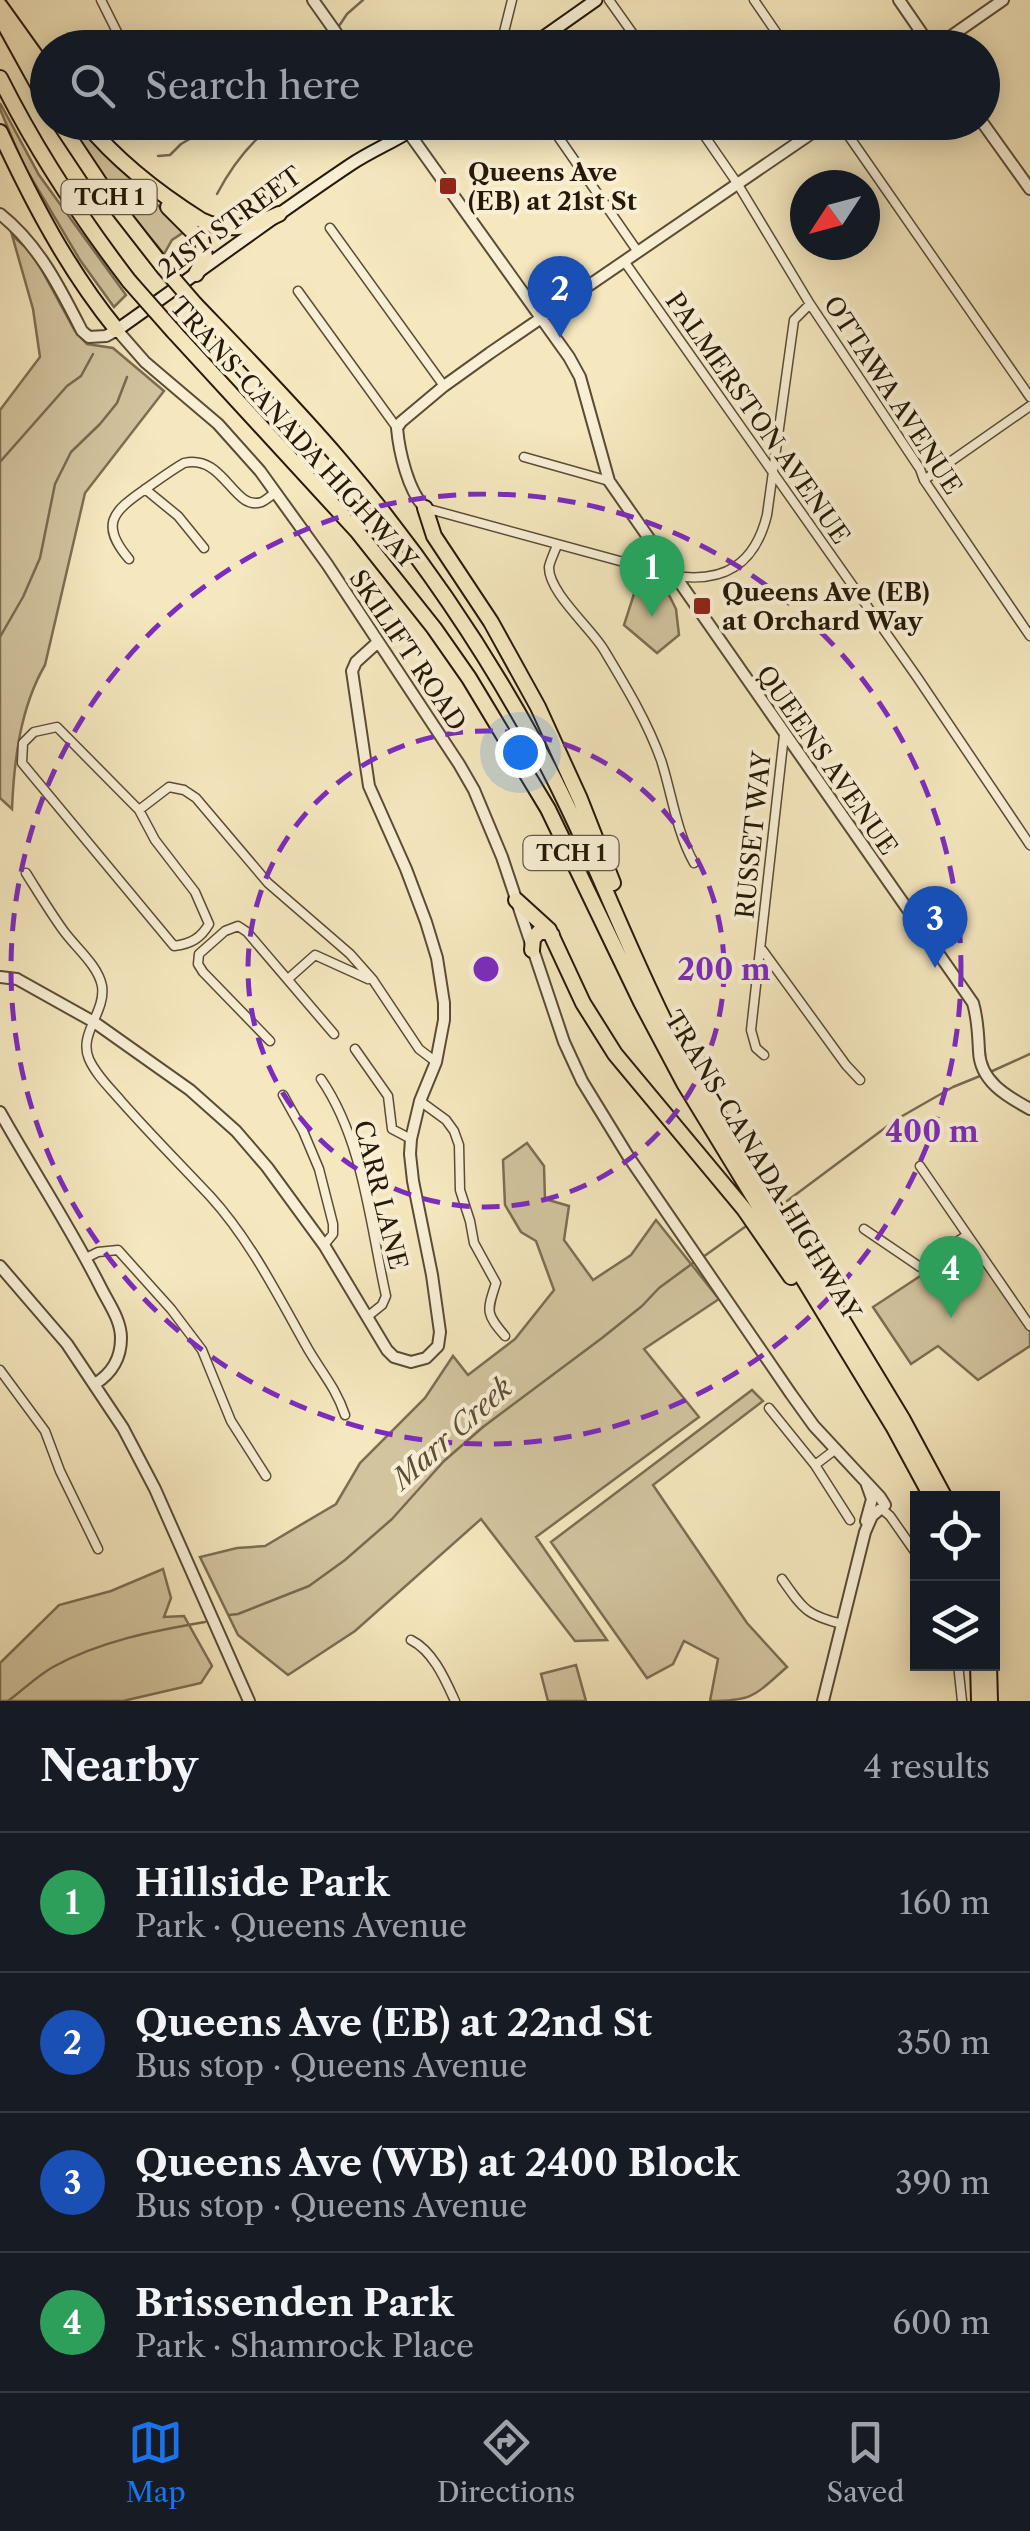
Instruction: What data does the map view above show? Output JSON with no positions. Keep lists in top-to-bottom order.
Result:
{
  "streets": {
    "highway": ["TCH 1", "TRANS-CANADA HIGHWAY"],
    "main road": ["21ST STREET"],
    "street": [
      "OTTAWA AVENUE",
      "PALMERSTON AVENUE",
      "SKILIFT ROAD",
      "QUEENS AVENUE",
      "RUSSET WAY",
      "CARR LANE"
    ]
  },
  "crossings": [
    ["21ST STREET", "SKILIFT ROAD"],
    ["QUEENS AVENUE", "RUSSET WAY"]
  ],
  "water": ["Marr Creek"],
  "places": {
    "transit": ["Queens Ave (EB) at 21st St", "Queens Ave (EB) at Orchard Way"]
  },
  "north": "bottom left",
  "page": {
    "search": "Search here",
    "pins": [
      "2",
      "1",
      "3",
      "4"
    ],
    "heading": ["Nearby", "4 results"],
    "list": [
      {
        "mark": "1",
        "name": "Hillside Park",
        "note": "Park · Queens Avenue",
        "value": "160 m"
      },
      {
        "mark": "2",
        "name": "Queens Ave (EB) at 22nd St",
        "note": "Bus stop · Queens Avenue",
        "value": "350 m"
      },
      {
        "mark": "3",
        "name": "Queens Ave (WB) at 2400 Block",
        "note": "Bus stop · Queens Avenue",
        "value": "390 m"
      },
      {
        "mark": "4",
        "name": "Brissenden Park",
        "note": "Park · Shamrock Place",
        "value": "600 m"
      }
    ],
    "nav": ["Map", "Directions", "Saved"]
  },
  "rings": ["200 m", "400 m"]
}
